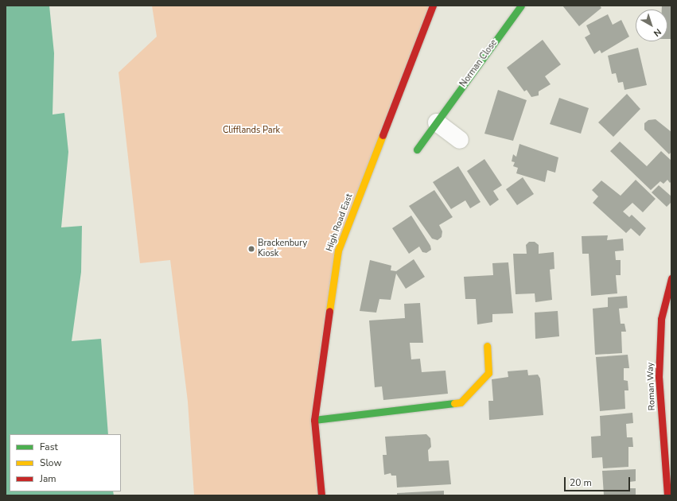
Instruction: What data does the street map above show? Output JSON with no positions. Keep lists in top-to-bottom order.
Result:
{
  "streets": {
    "street": ["Norman Close", "High Road East", "Roman Way"]
  },
  "parks": ["Clifflands Park"],
  "places": ["Brackenbury Kiosk"],
  "legend": ["Fast", "Slow", "Jam"],
  "scale_bar": "20 m",
  "north": "bottom right"
}
